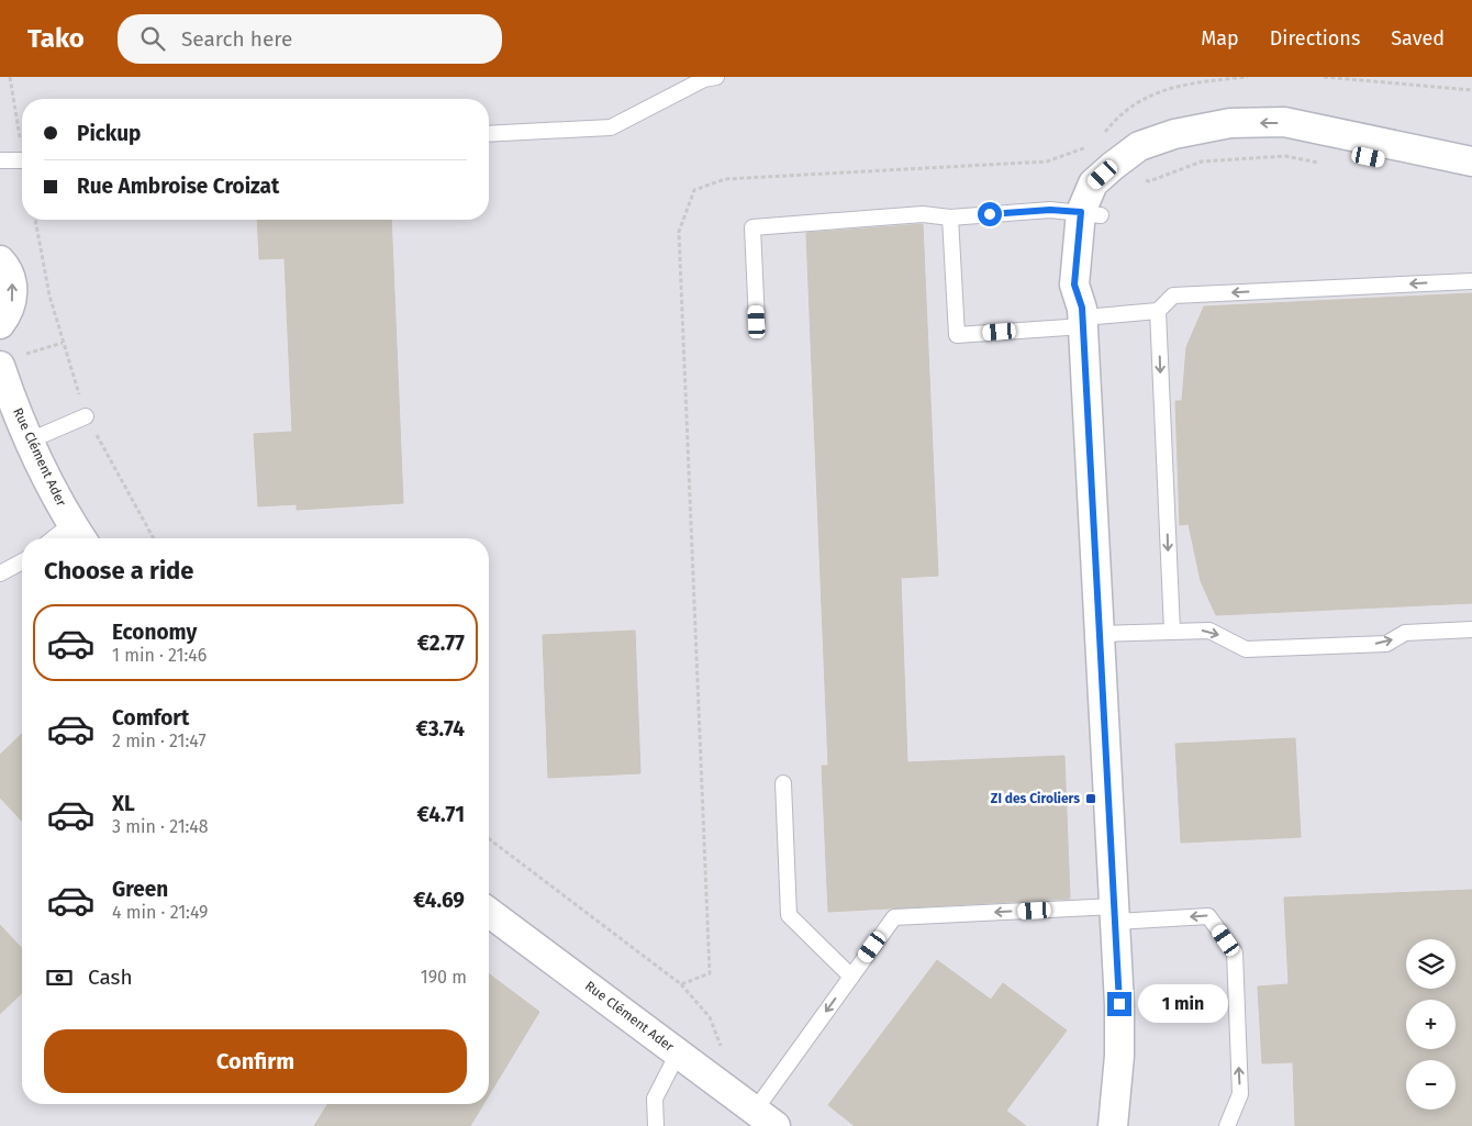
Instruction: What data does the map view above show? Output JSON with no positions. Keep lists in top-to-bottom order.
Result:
{
  "streets": {
    "street": ["Rue Clément Ader"]
  },
  "places": {
    "transit": ["ZI des Ciroliers"]
  },
  "page": {
    "header": "Tako",
    "search": "Search here",
    "nav": ["Map", "Directions", "Saved"],
    "banner": ["Pickup", "Rue Ambroise Croizat"],
    "heading": "Choose a ride",
    "list": [
      {
        "name": "Economy",
        "note": "1 min · 21:46",
        "value": "€2.77"
      },
      {
        "name": "Comfort",
        "note": "2 min · 21:47",
        "value": "€3.74"
      },
      {
        "name": "XL",
        "note": "3 min · 21:48",
        "value": "€4.71"
      },
      {
        "name": "Green",
        "note": "4 min · 21:49",
        "value": "€4.69"
      }
    ],
    "map_buttons": ["+", "−"],
    "pay": ["Cash", "190 m"],
    "bubble": "1 min",
    "buttons": "Confirm"
  }
}
